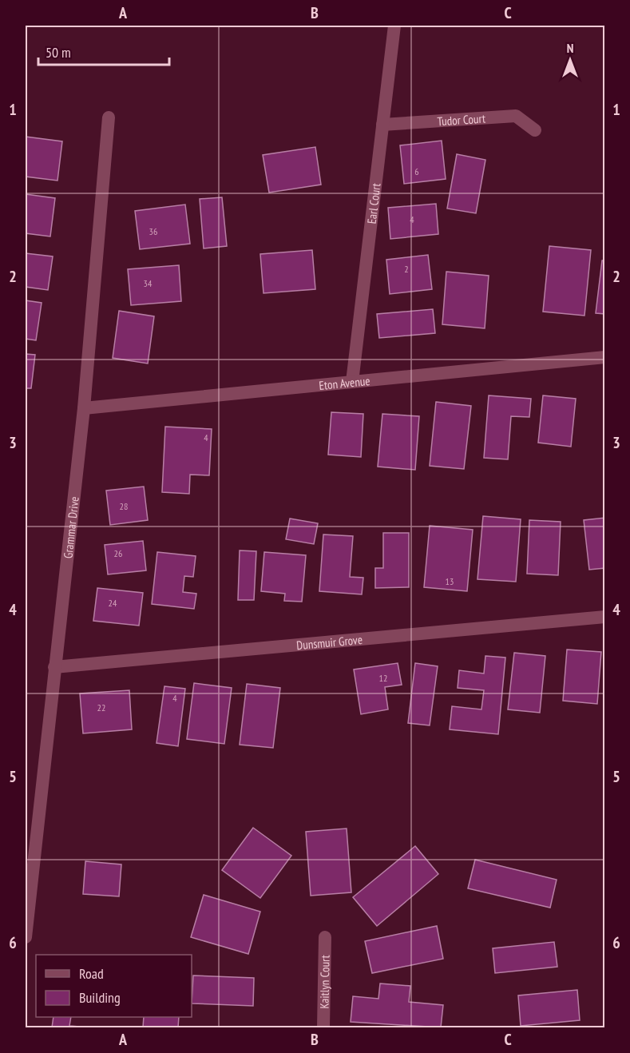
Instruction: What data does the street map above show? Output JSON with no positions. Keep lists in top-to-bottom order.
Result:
{
  "streets": {
    "street": [
      "Tudor Court",
      "Earl Court",
      "Eton Avenue",
      "Grammar Drive",
      "Dunsmuir Grove",
      "Kaitlyn Court"
    ]
  },
  "crossings": [
    ["Tudor Court", "Earl Court"],
    ["Earl Court", "Eton Avenue"],
    ["Eton Avenue", "Grammar Drive"],
    ["Grammar Drive", "Dunsmuir Grove"]
  ],
  "house_numbers": [
    "6",
    "4",
    "36",
    "2",
    "34",
    "4",
    "28",
    "26",
    "13",
    "24",
    "12",
    "4",
    "22"
  ],
  "legend": ["Road", "Building"],
  "scale_bar": "50 m",
  "north": "top",
  "grid": {
    "columns": ["A", "B", "C"],
    "rows": [
      "1",
      "2",
      "3",
      "4",
      "5",
      "6"
    ]
  }
}
